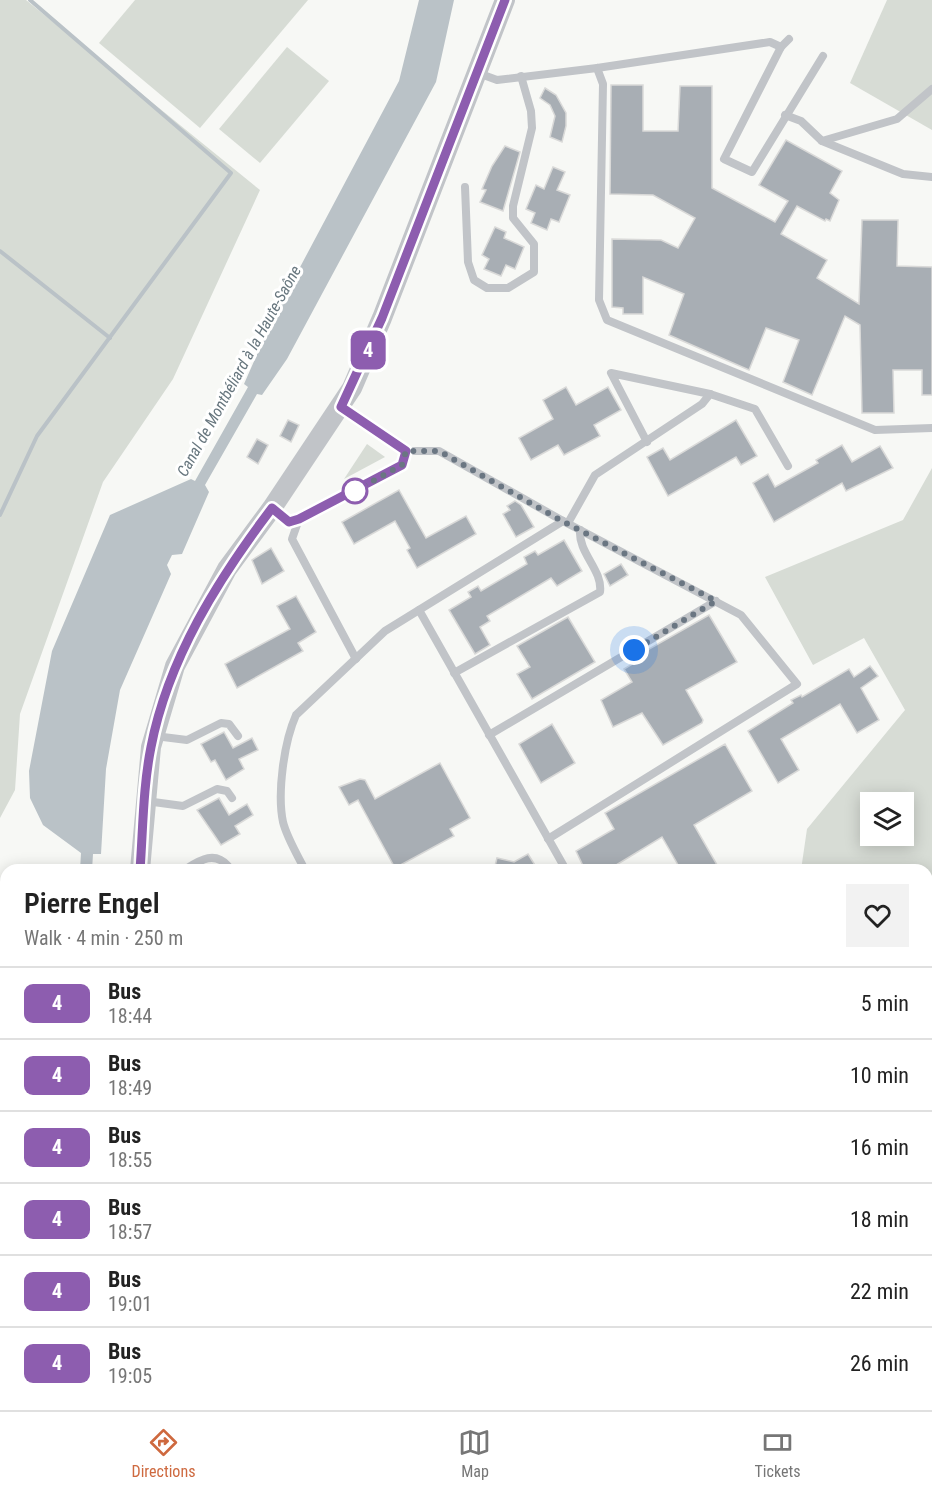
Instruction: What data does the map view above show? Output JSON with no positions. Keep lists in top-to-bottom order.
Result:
{
  "water": ["Canal de Montbéliard à la Haute-Saône"],
  "lines": ["bus line 4"],
  "page": {
    "on_map": "4",
    "heading": ["Pierre Engel", "Walk · 4 min · 250 m"],
    "list": [
      {
        "mark": "4",
        "name": "Bus",
        "note": "18:44",
        "value": "5 min"
      },
      {
        "mark": "4",
        "name": "Bus",
        "note": "18:49",
        "value": "10 min"
      },
      {
        "mark": "4",
        "name": "Bus",
        "note": "18:55",
        "value": "16 min"
      },
      {
        "mark": "4",
        "name": "Bus",
        "note": "18:57",
        "value": "18 min"
      },
      {
        "mark": "4",
        "name": "Bus",
        "note": "19:01",
        "value": "22 min"
      },
      {
        "mark": "4",
        "name": "Bus",
        "note": "19:05",
        "value": "26 min"
      }
    ],
    "tabs": ["Directions", "Map", "Tickets"]
  }
}
